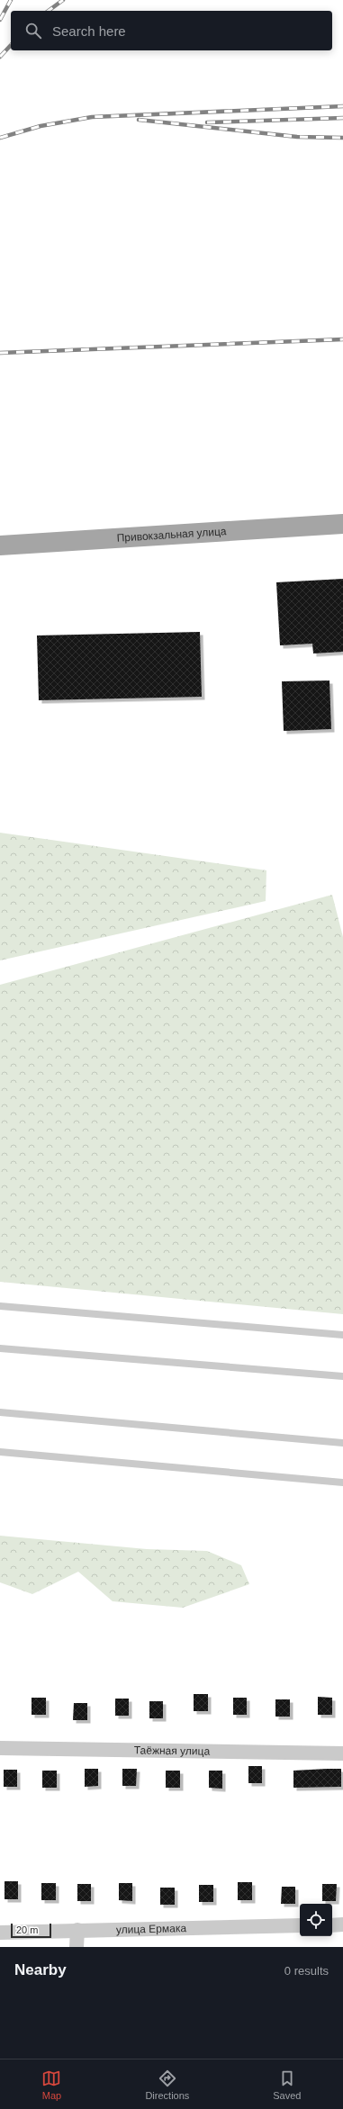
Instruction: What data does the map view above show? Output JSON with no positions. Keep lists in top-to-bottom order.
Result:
{
  "streets": {
    "main road": ["Привокзальная улица"],
    "street": ["Таёжная улица", "улица Ермака"]
  },
  "scale_bar": "20 m",
  "page": {
    "search": "Search here",
    "scale": "20 m",
    "heading": ["Nearby", "0 results"],
    "nav": ["Map", "Directions", "Saved"]
  }
}
